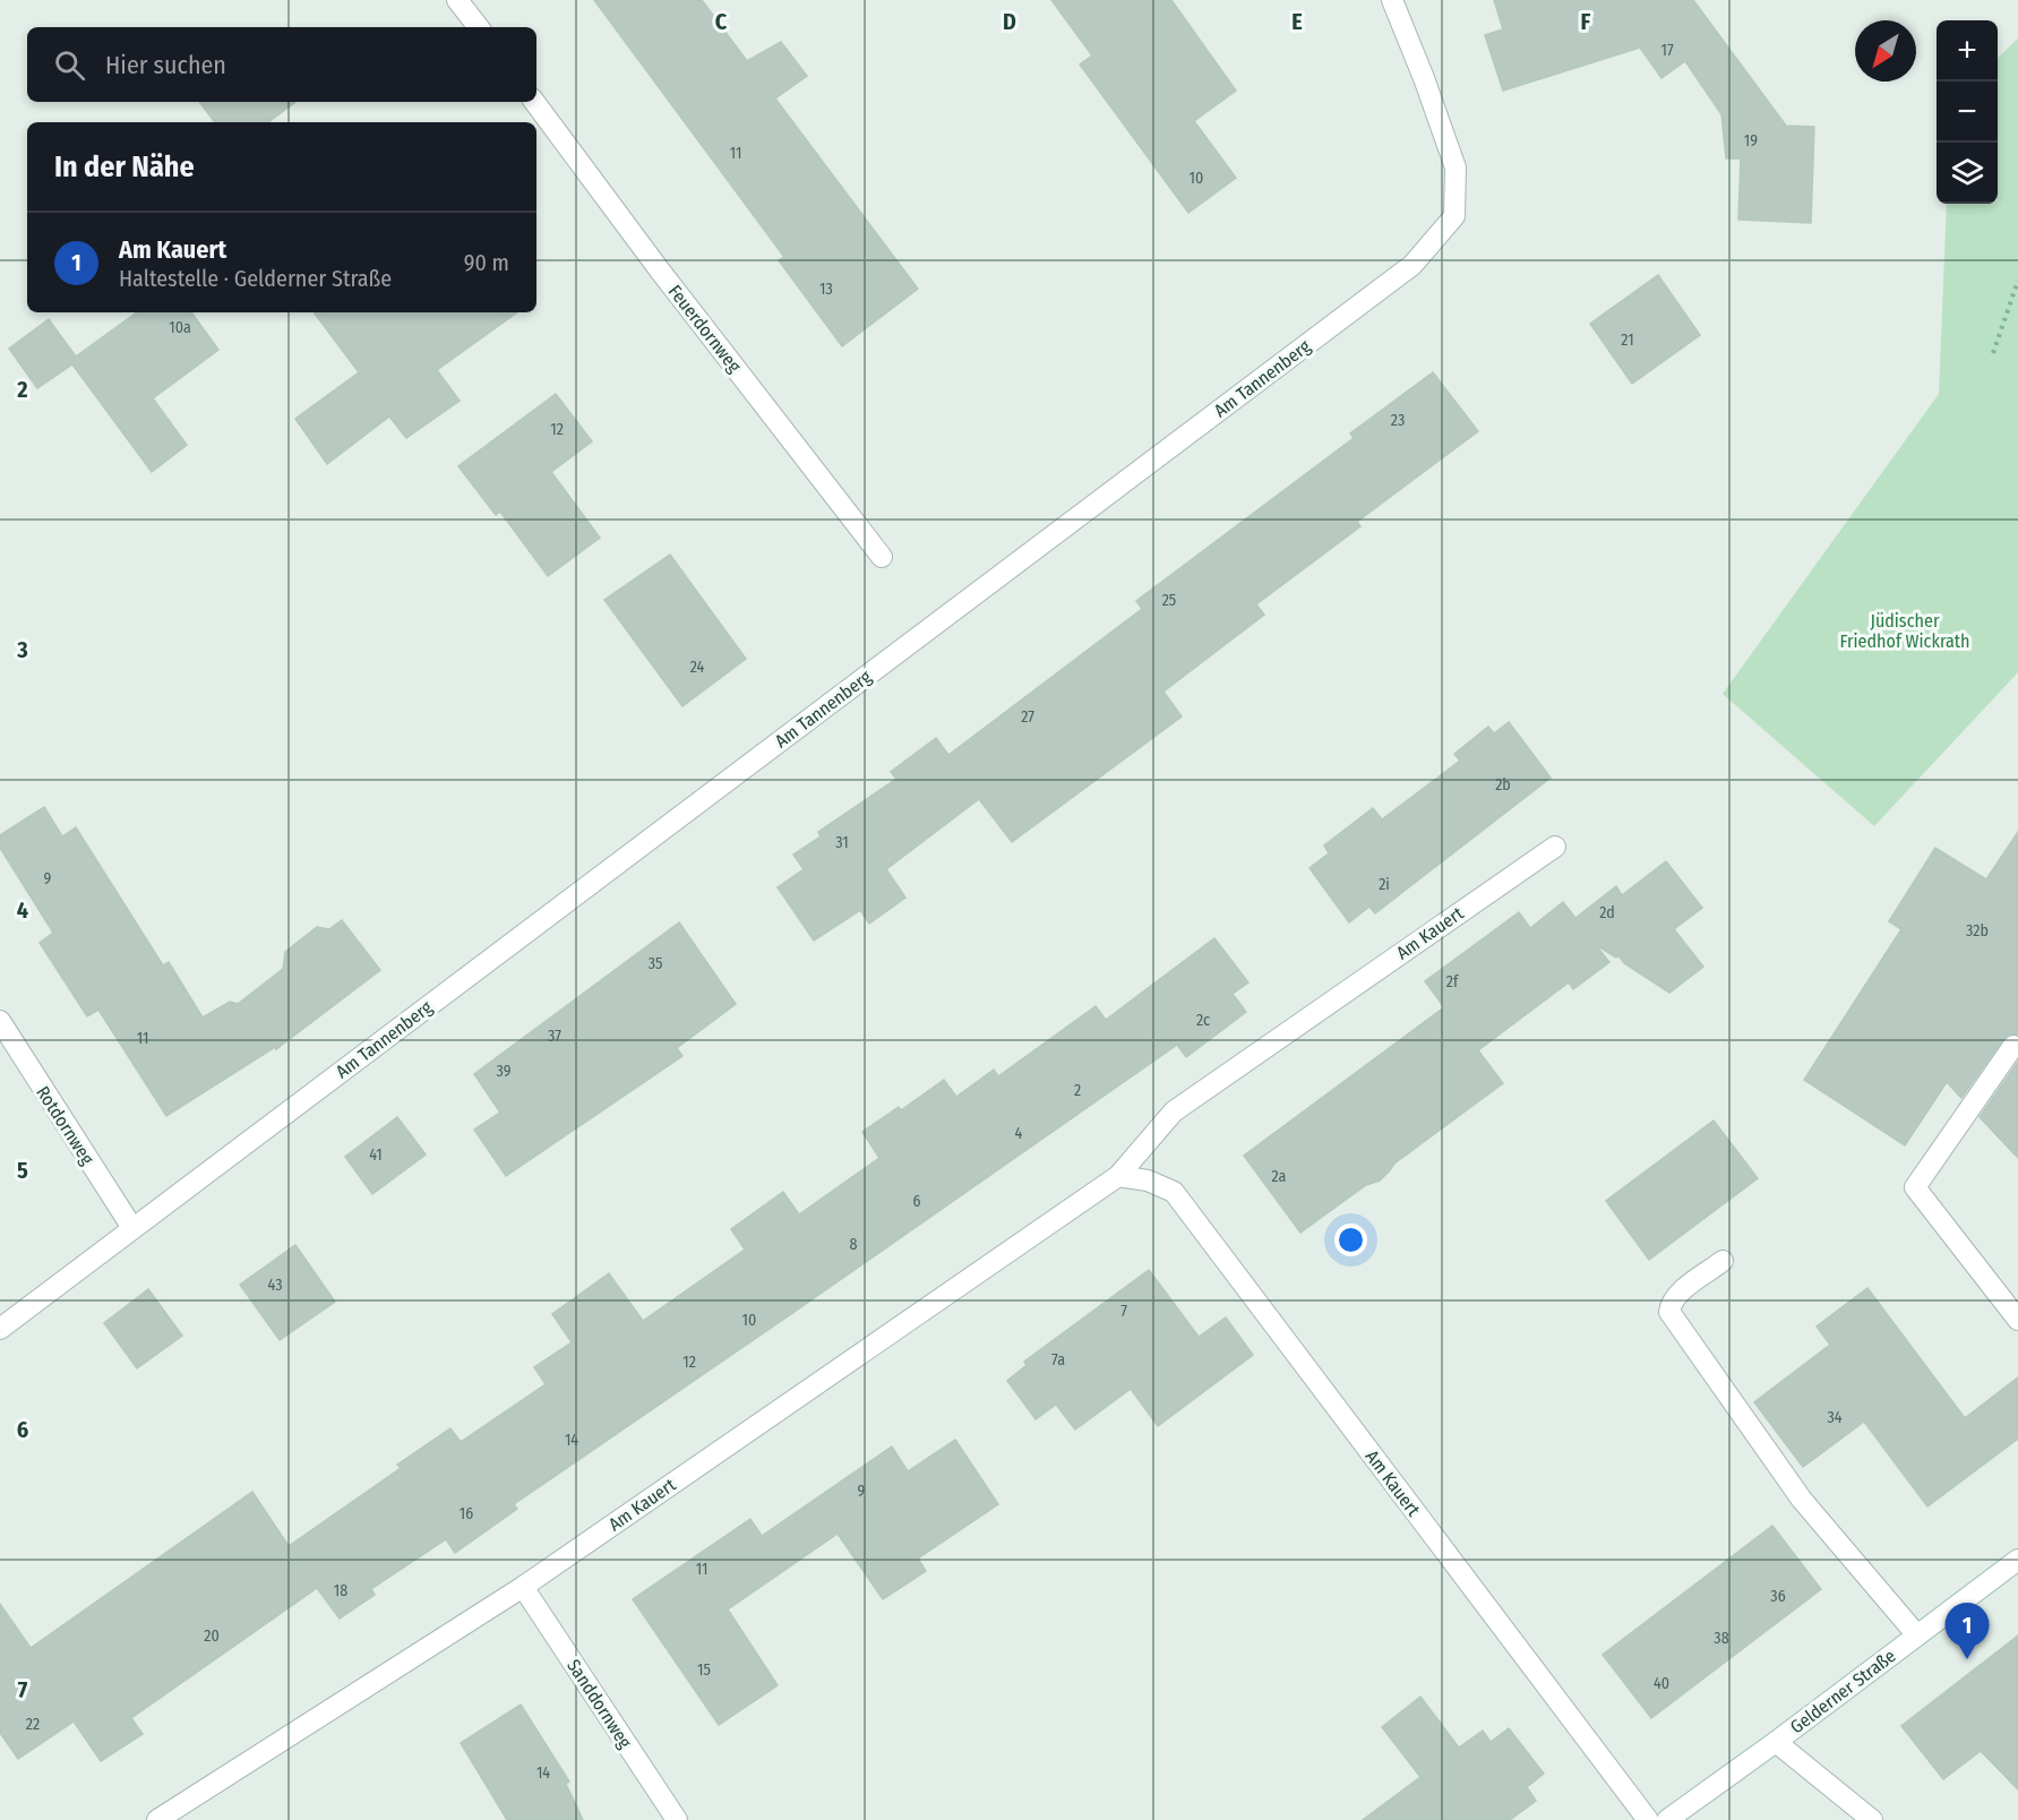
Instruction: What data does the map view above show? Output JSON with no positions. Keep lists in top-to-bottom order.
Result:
{
  "streets": {
    "street": [
      "Feuerdornweg",
      "Am Tannenberg",
      "Am Kauert",
      "Rotdornweg",
      "Gelderner Straße",
      "Sanddornweg"
    ]
  },
  "crossings": [
    ["Am Tannenberg", "Rotdornweg"],
    ["Am Kauert", "Sanddornweg"]
  ],
  "parks": ["Jüdischer Friedhof Wickrath"],
  "house_numbers": [
    "17",
    "19",
    "11",
    "10",
    "13",
    "10a",
    "21",
    "23",
    "12",
    "25",
    "24",
    "27",
    "2b",
    "31",
    "9",
    "2i",
    "2d",
    "32b",
    "35",
    "2f",
    "2c",
    "37",
    "11",
    "39",
    "2",
    "4",
    "41",
    "2a",
    "6",
    "8",
    "43",
    "7",
    "10",
    "7a",
    "12",
    "34",
    "14",
    "9",
    "16",
    "11",
    "18",
    "36",
    "20",
    "38",
    "15",
    "40",
    "22",
    "14"
  ],
  "north": "bottom left",
  "page": {
    "map_buttons": ["+", "−"],
    "search": "Hier suchen",
    "heading": "In der Nähe",
    "list": [
      {
        "mark": "1",
        "name": "Am Kauert",
        "note": "Haltestelle · Gelderner Straße",
        "value": "90 m"
      }
    ],
    "pins": "1"
  },
  "grid": {
    "columns": [
      "C",
      "D",
      "E",
      "F"
    ],
    "rows": [
      "2",
      "3",
      "4",
      "5",
      "6",
      "7"
    ]
  }
}
